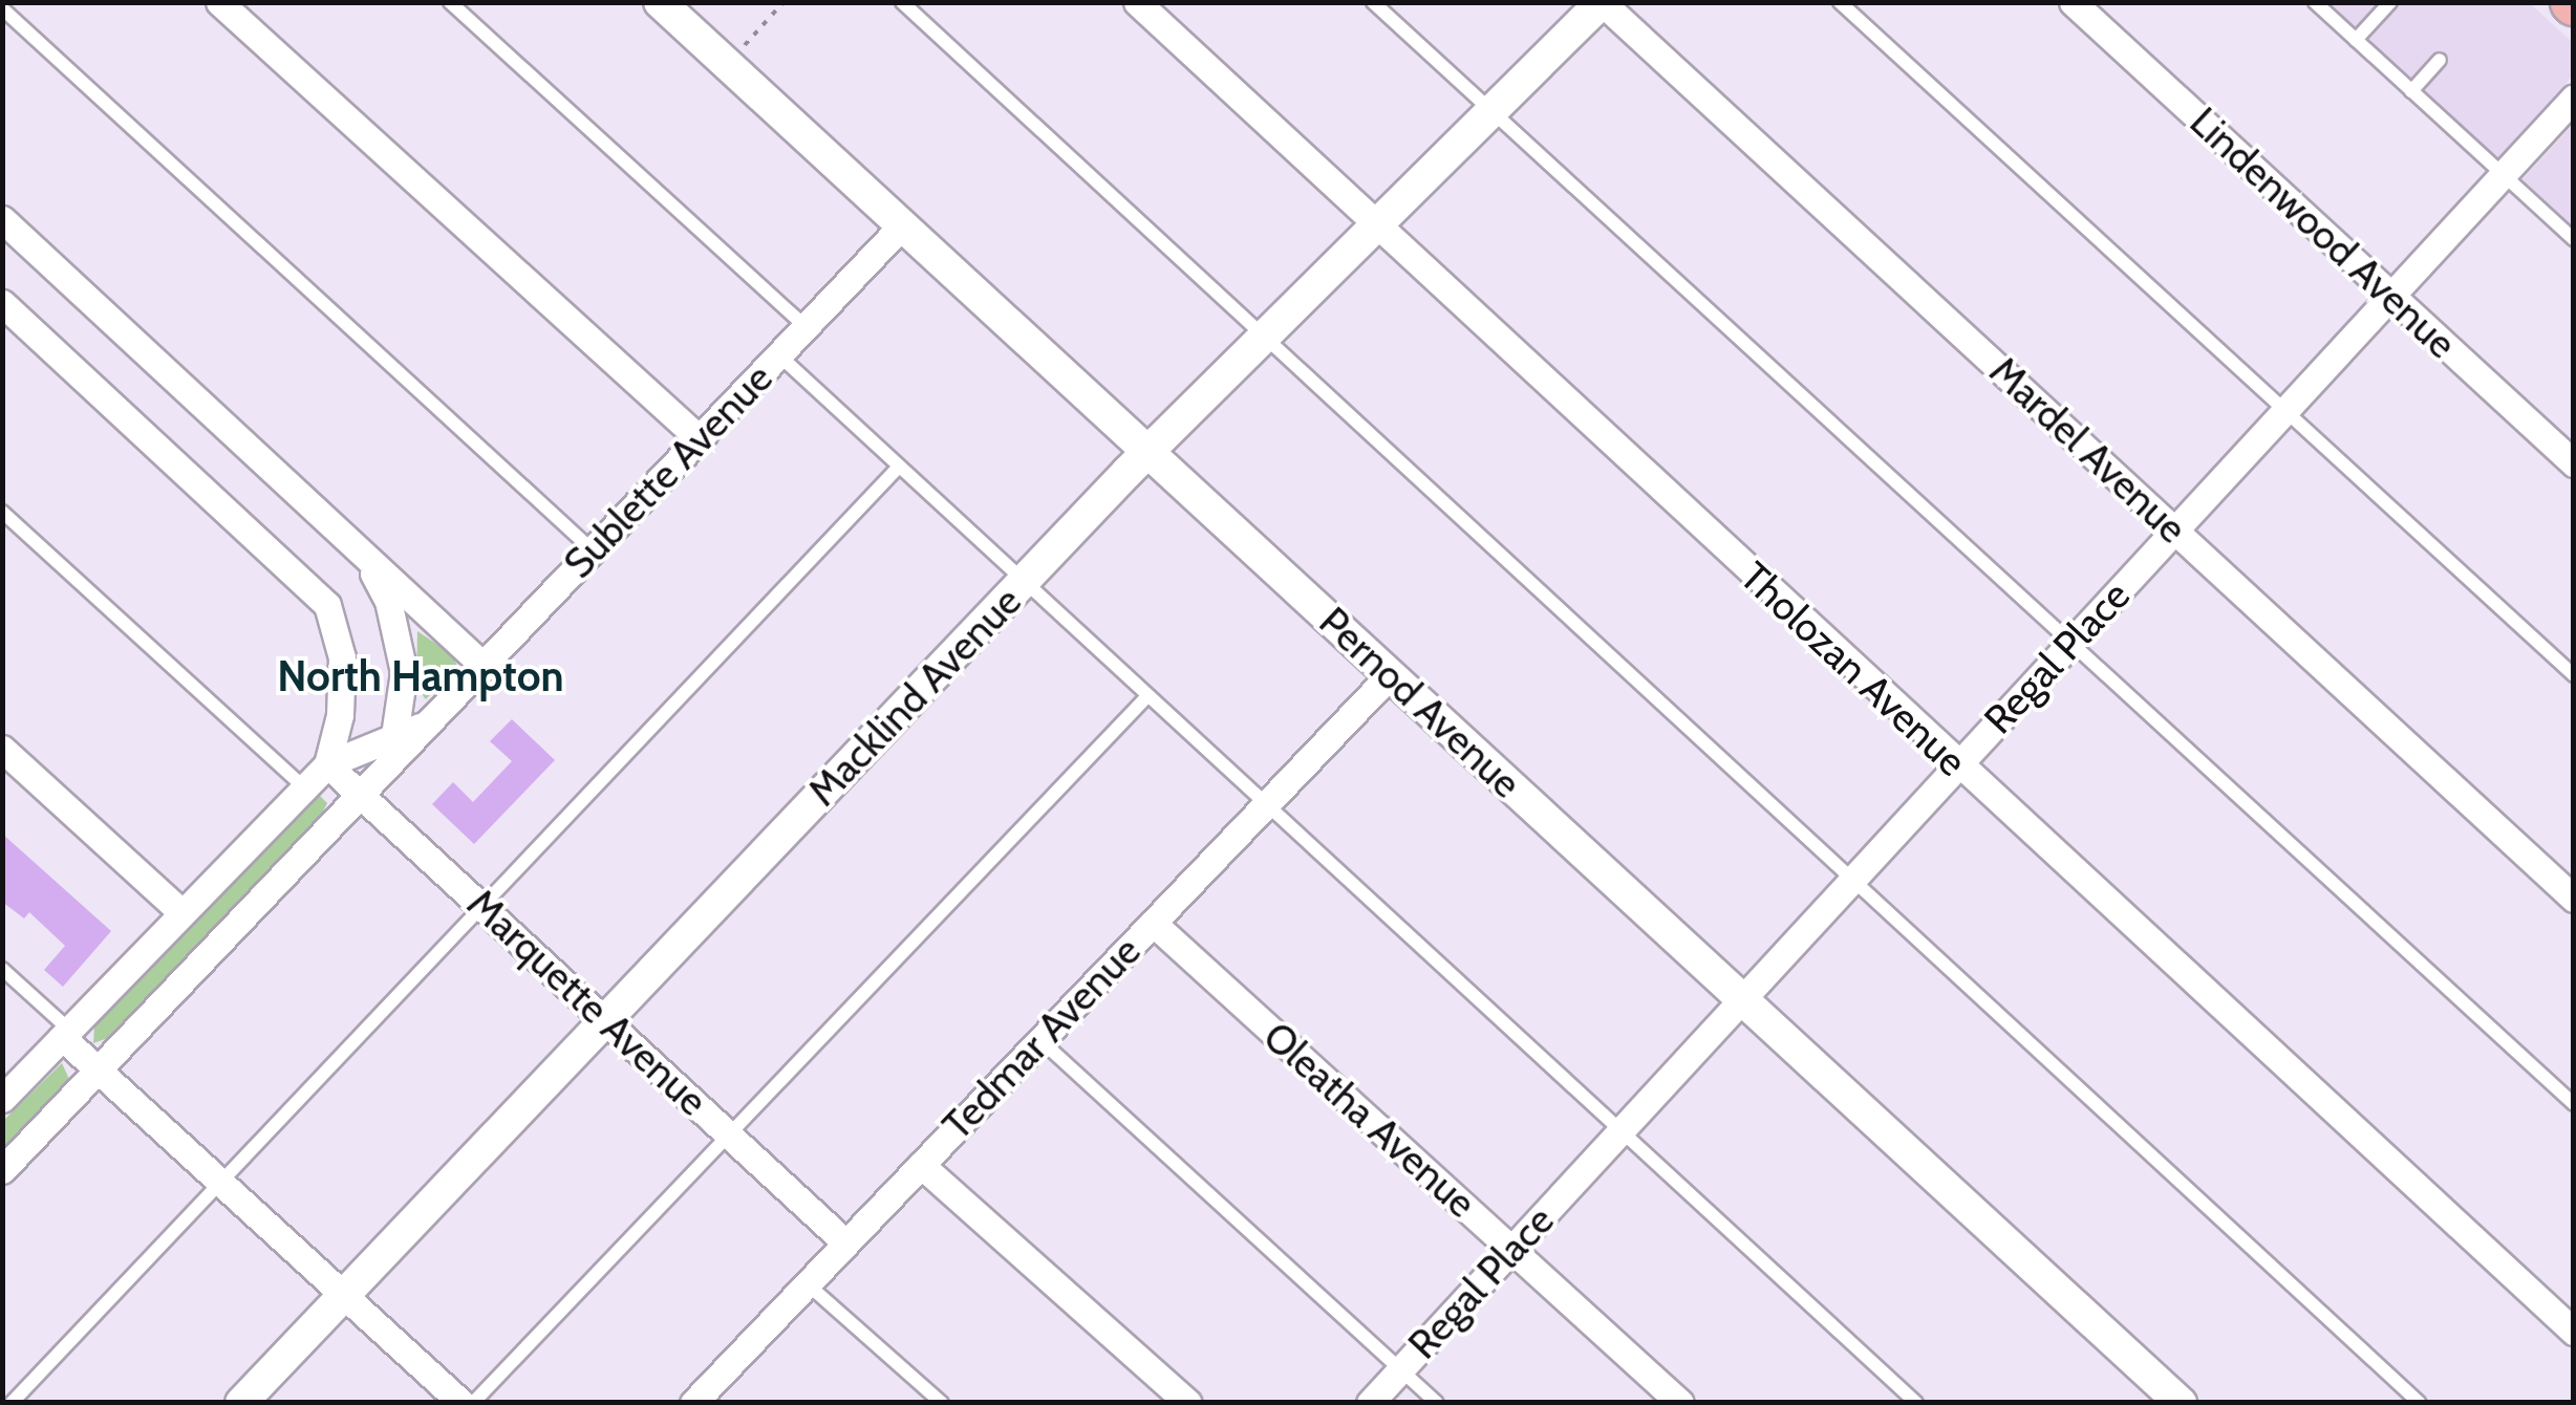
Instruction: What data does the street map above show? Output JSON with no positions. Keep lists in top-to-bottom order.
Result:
{
  "streets": {
    "street": [
      "Lindenwood Avenue",
      "Mardel Avenue",
      "Sublette Avenue",
      "Regal Place",
      "Tholozan Avenue",
      "Macklind Avenue",
      "Pernod Avenue",
      "Marquette Avenue",
      "Tedmar Avenue",
      "Oleatha Avenue"
    ]
  },
  "crossings": [
    ["Lindenwood Avenue", "Regal Place"],
    ["Mardel Avenue", "Regal Place"],
    ["Mardel Avenue", "Macklind Avenue"],
    ["Sublette Avenue", "Pernod Avenue"],
    ["Sublette Avenue", "Marquette Avenue"],
    ["Regal Place", "Tholozan Avenue"],
    ["Regal Place", "Pernod Avenue"],
    ["Regal Place", "Oleatha Avenue"],
    ["Tholozan Avenue", "Macklind Avenue"],
    ["Macklind Avenue", "Pernod Avenue"],
    ["Macklind Avenue", "Marquette Avenue"],
    ["Pernod Avenue", "Tedmar Avenue"],
    ["Marquette Avenue", "Tedmar Avenue"],
    ["Tedmar Avenue", "Oleatha Avenue"]
  ],
  "districts": ["North Hampton"]
}
